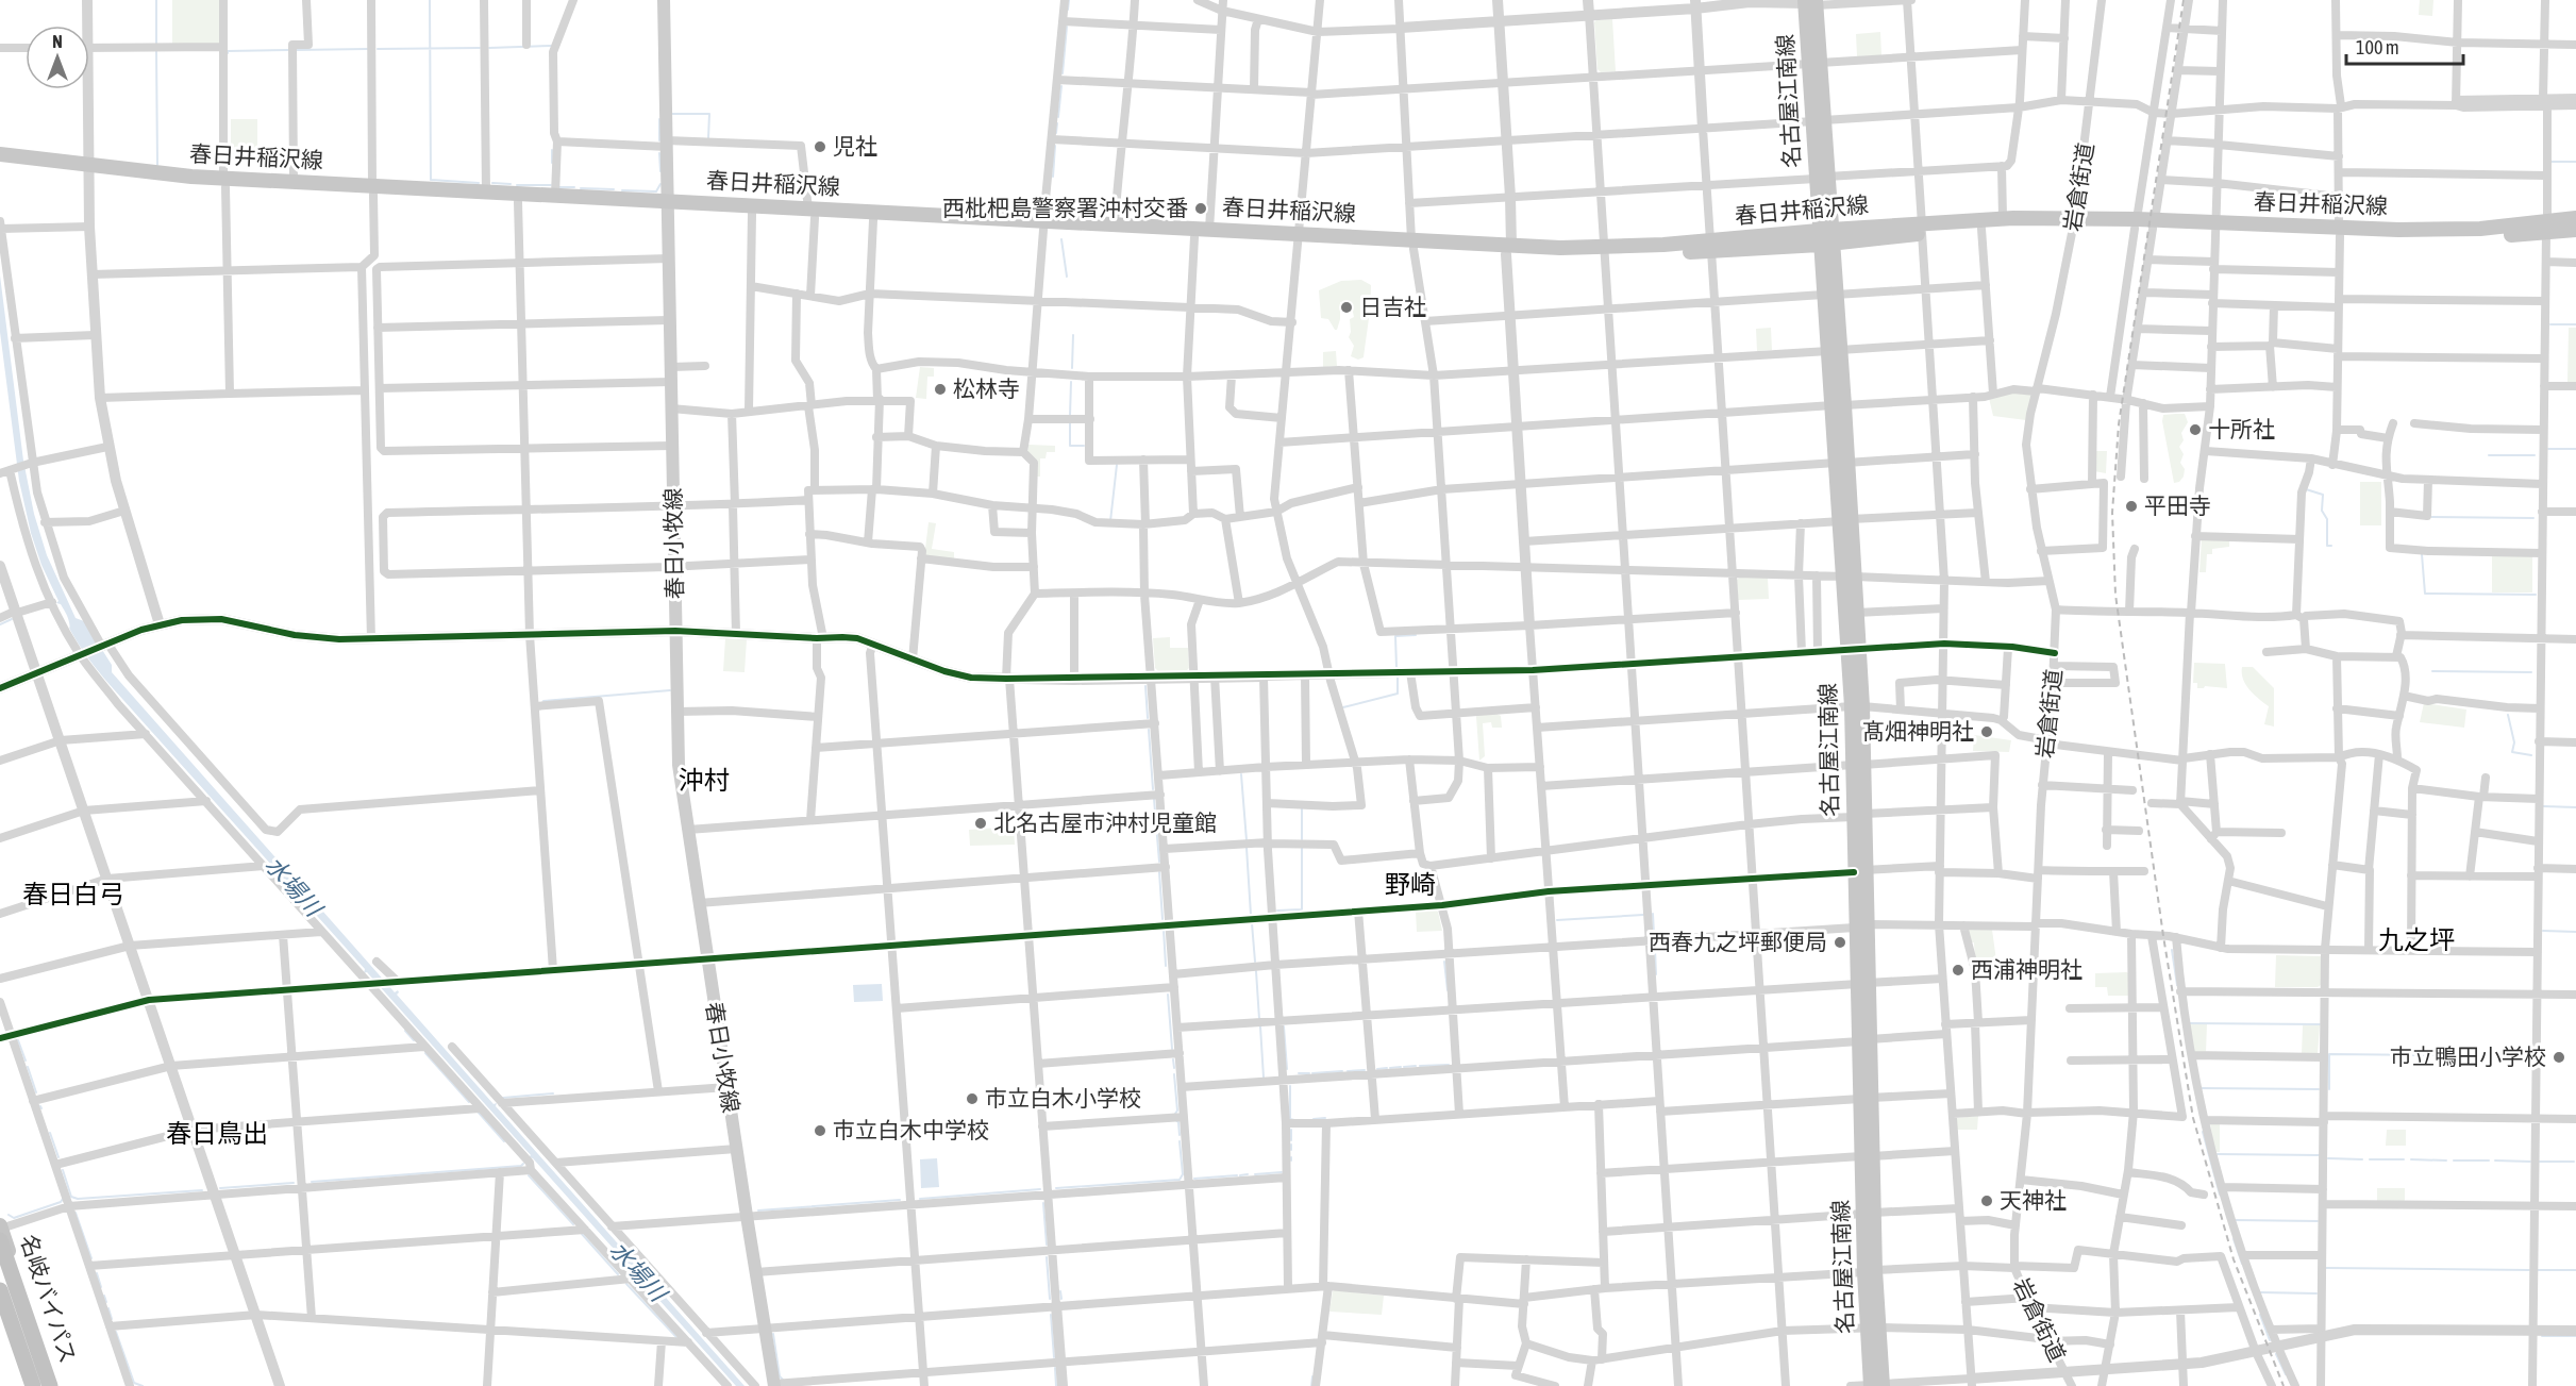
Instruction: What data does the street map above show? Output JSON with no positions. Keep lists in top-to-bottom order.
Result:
{
  "streets": {
    "highway": ["名岐バイパス"],
    "main road": ["名古屋江南線", "春日井稲沢線", "春日小牧線"],
    "street": ["岩倉街道"]
  },
  "crossings": [
    ["名古屋江南線", "春日井稲沢線"],
    ["春日井稲沢線", "岩倉街道"],
    ["春日井稲沢線", "春日小牧線"]
  ],
  "districts": [
    "沖村",
    "野崎",
    "春日白弓",
    "九之坪",
    "春日鳥出"
  ],
  "water": ["水場川"],
  "places": [
    "児社",
    "西枇杷島警察署沖村交番",
    "日吉社",
    "松林寺",
    "十所社",
    "平田寺",
    "髙畑神明社",
    "北名古屋市沖村児童館",
    "西春九之坪郵便局",
    "西浦神明社",
    "市立鴨田小学校",
    "市立白木小学校",
    "市立白木中学校",
    "天神社"
  ],
  "scale_bar": "100 m",
  "north": "top"
}
